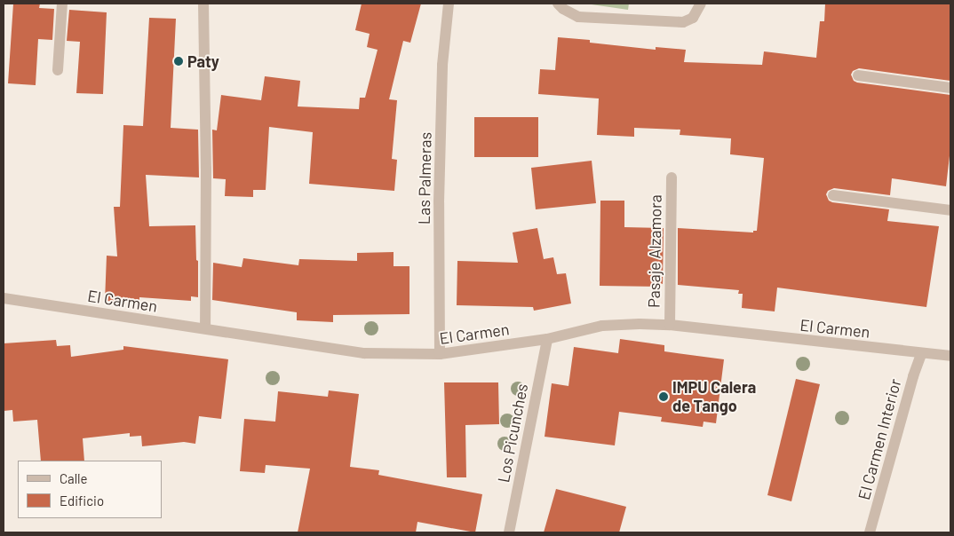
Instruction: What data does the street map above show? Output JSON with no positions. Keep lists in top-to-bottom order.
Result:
{
  "streets": {
    "street": [
      "Las Palmeras",
      "Pasaje Alzamora",
      "El Carmen",
      "Los Picunches",
      "El Carmen Interior"
    ]
  },
  "crossings": [
    ["Las Palmeras", "El Carmen"],
    ["Pasaje Alzamora", "El Carmen"],
    ["El Carmen", "Los Picunches"],
    ["El Carmen", "El Carmen Interior"]
  ],
  "places": ["Paty", "IMPU Calera de Tango"],
  "legend": ["Calle", "Edificio"]
}
